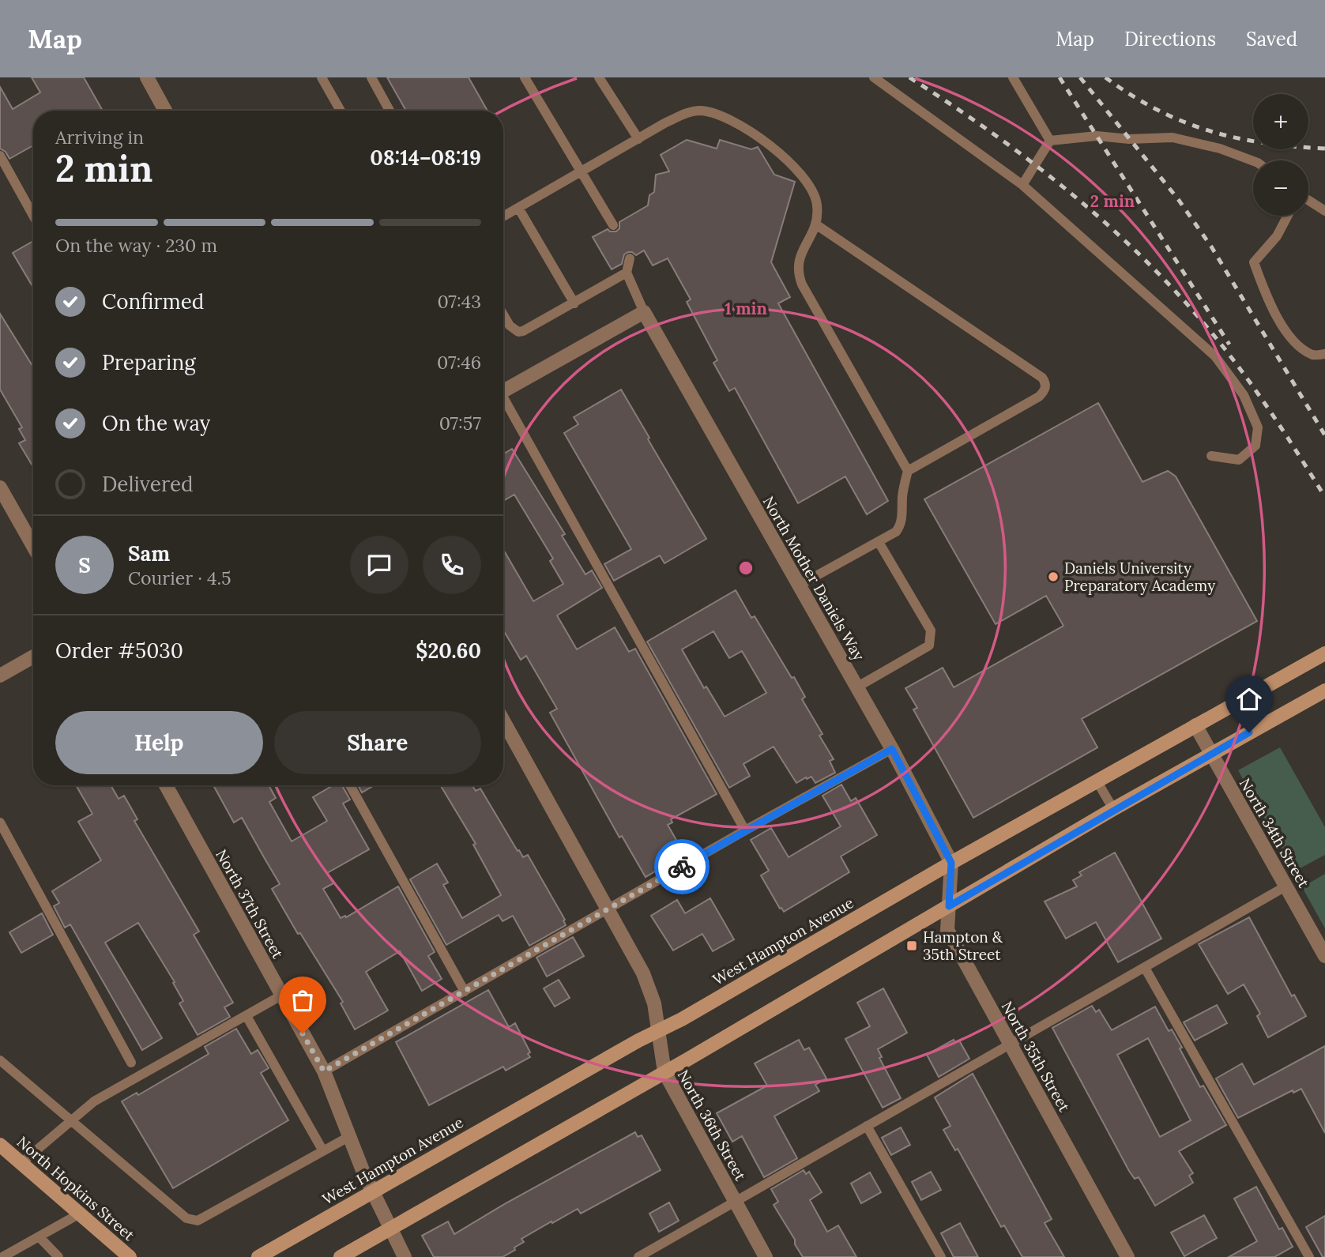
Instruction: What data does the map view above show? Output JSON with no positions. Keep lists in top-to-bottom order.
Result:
{
  "streets": {
    "main road": ["West Hampton Avenue", "North Hopkins Street"],
    "street": [
      "North Mother Daniels Way",
      "North 34th Street",
      "North 37th Street",
      "North 35th Street",
      "North 36th Street"
    ]
  },
  "crossings": [
    ["North Mother Daniels Way", "West Hampton Avenue"],
    ["North Mother Daniels Way", "North 35th Street"],
    ["North 34th Street", "West Hampton Avenue"],
    ["North 37th Street", "West Hampton Avenue"],
    ["West Hampton Avenue", "North 35th Street"],
    ["West Hampton Avenue", "North 36th Street"]
  ],
  "places": {
    "other": ["Daniels University Preparatory Academy"],
    "transit": ["Hampton & 35th Street"]
  },
  "page": {
    "header": "Map",
    "nav": ["Map", "Directions", "Saved"],
    "map_buttons": ["+", "−"],
    "heading": ["2 min", "Arriving in", "08:14–08:19"],
    "panel": [
      "Sam",
      "Courier · 4.5",
      "Order #5030",
      "$20.60"
    ],
    "bar": "On the way · 230 m",
    "list": [
      ["Confirmed", "07:43"],
      ["Preparing", "07:46"],
      ["On the way", "07:57"],
      "Delivered"
    ],
    "round": "S",
    "buttons": ["Help", "Share"]
  },
  "rings": ["2 min", "1 min"]
}
